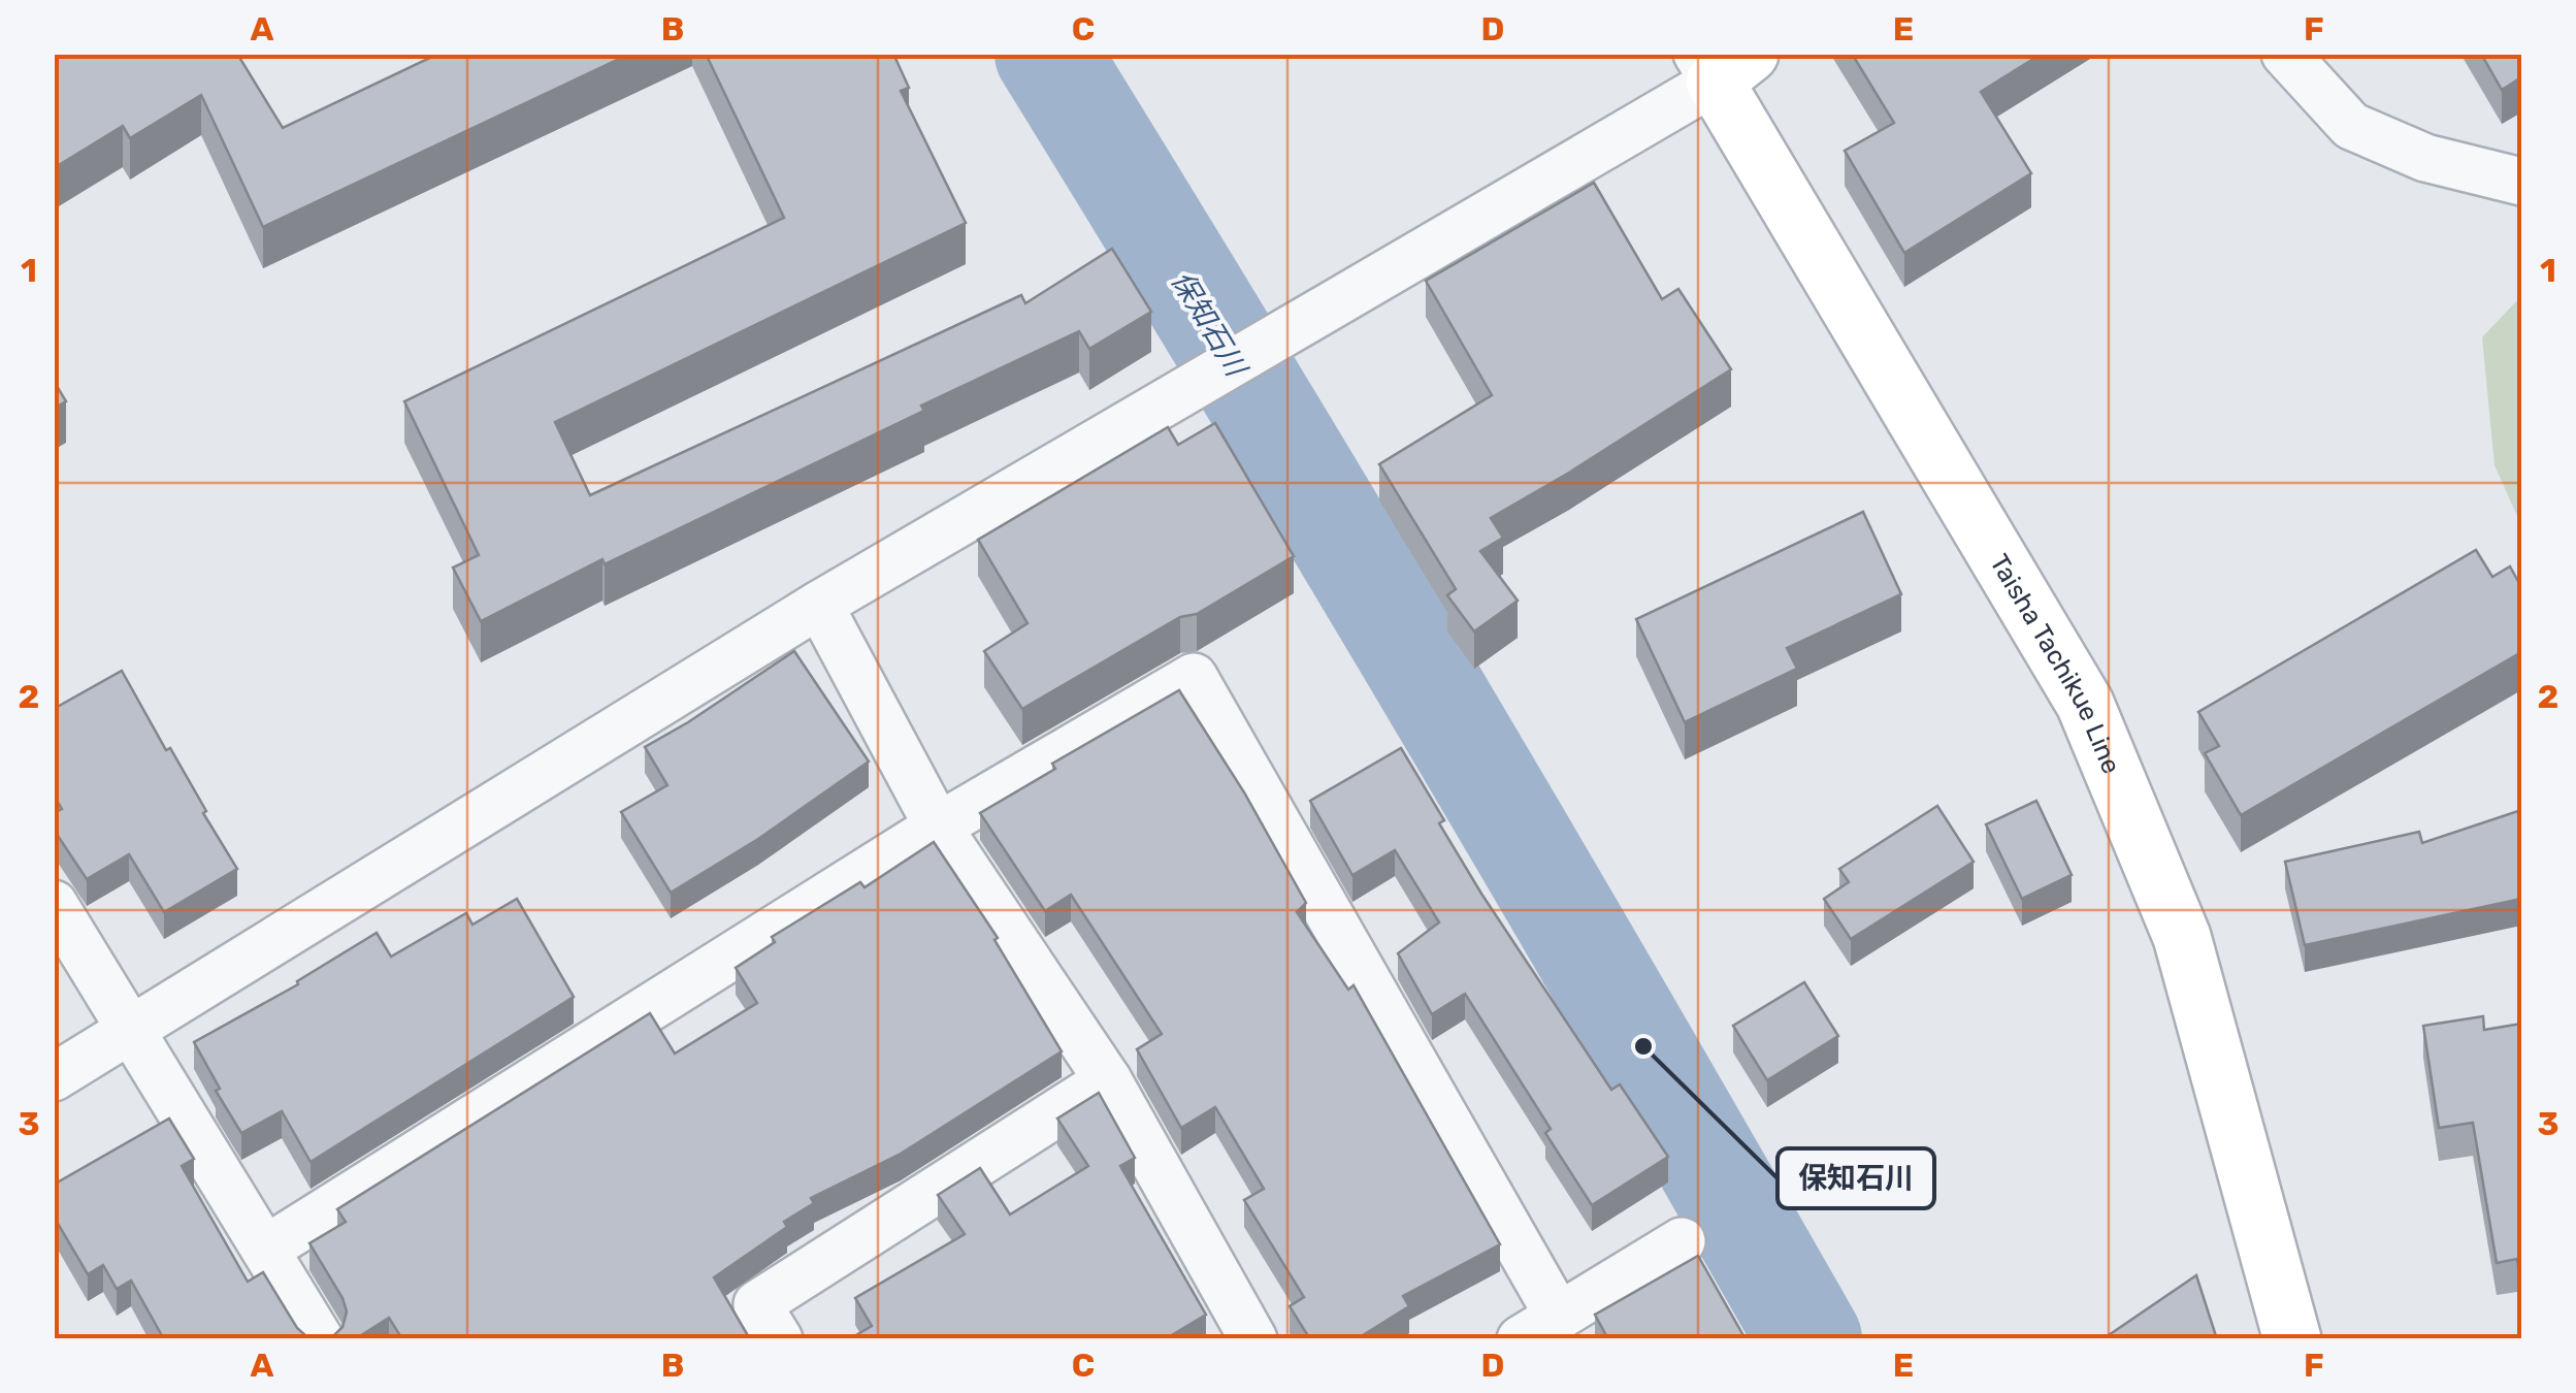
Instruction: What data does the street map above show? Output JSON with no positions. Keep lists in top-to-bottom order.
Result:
{
  "streets": {
    "main road": ["Taisha Tachikue Line"]
  },
  "water": ["保知石川"],
  "places": ["保知石川"],
  "grid": {
    "columns": [
      "A",
      "B",
      "C",
      "D",
      "E",
      "F"
    ],
    "rows": ["1", "2", "3"]
  }
}
